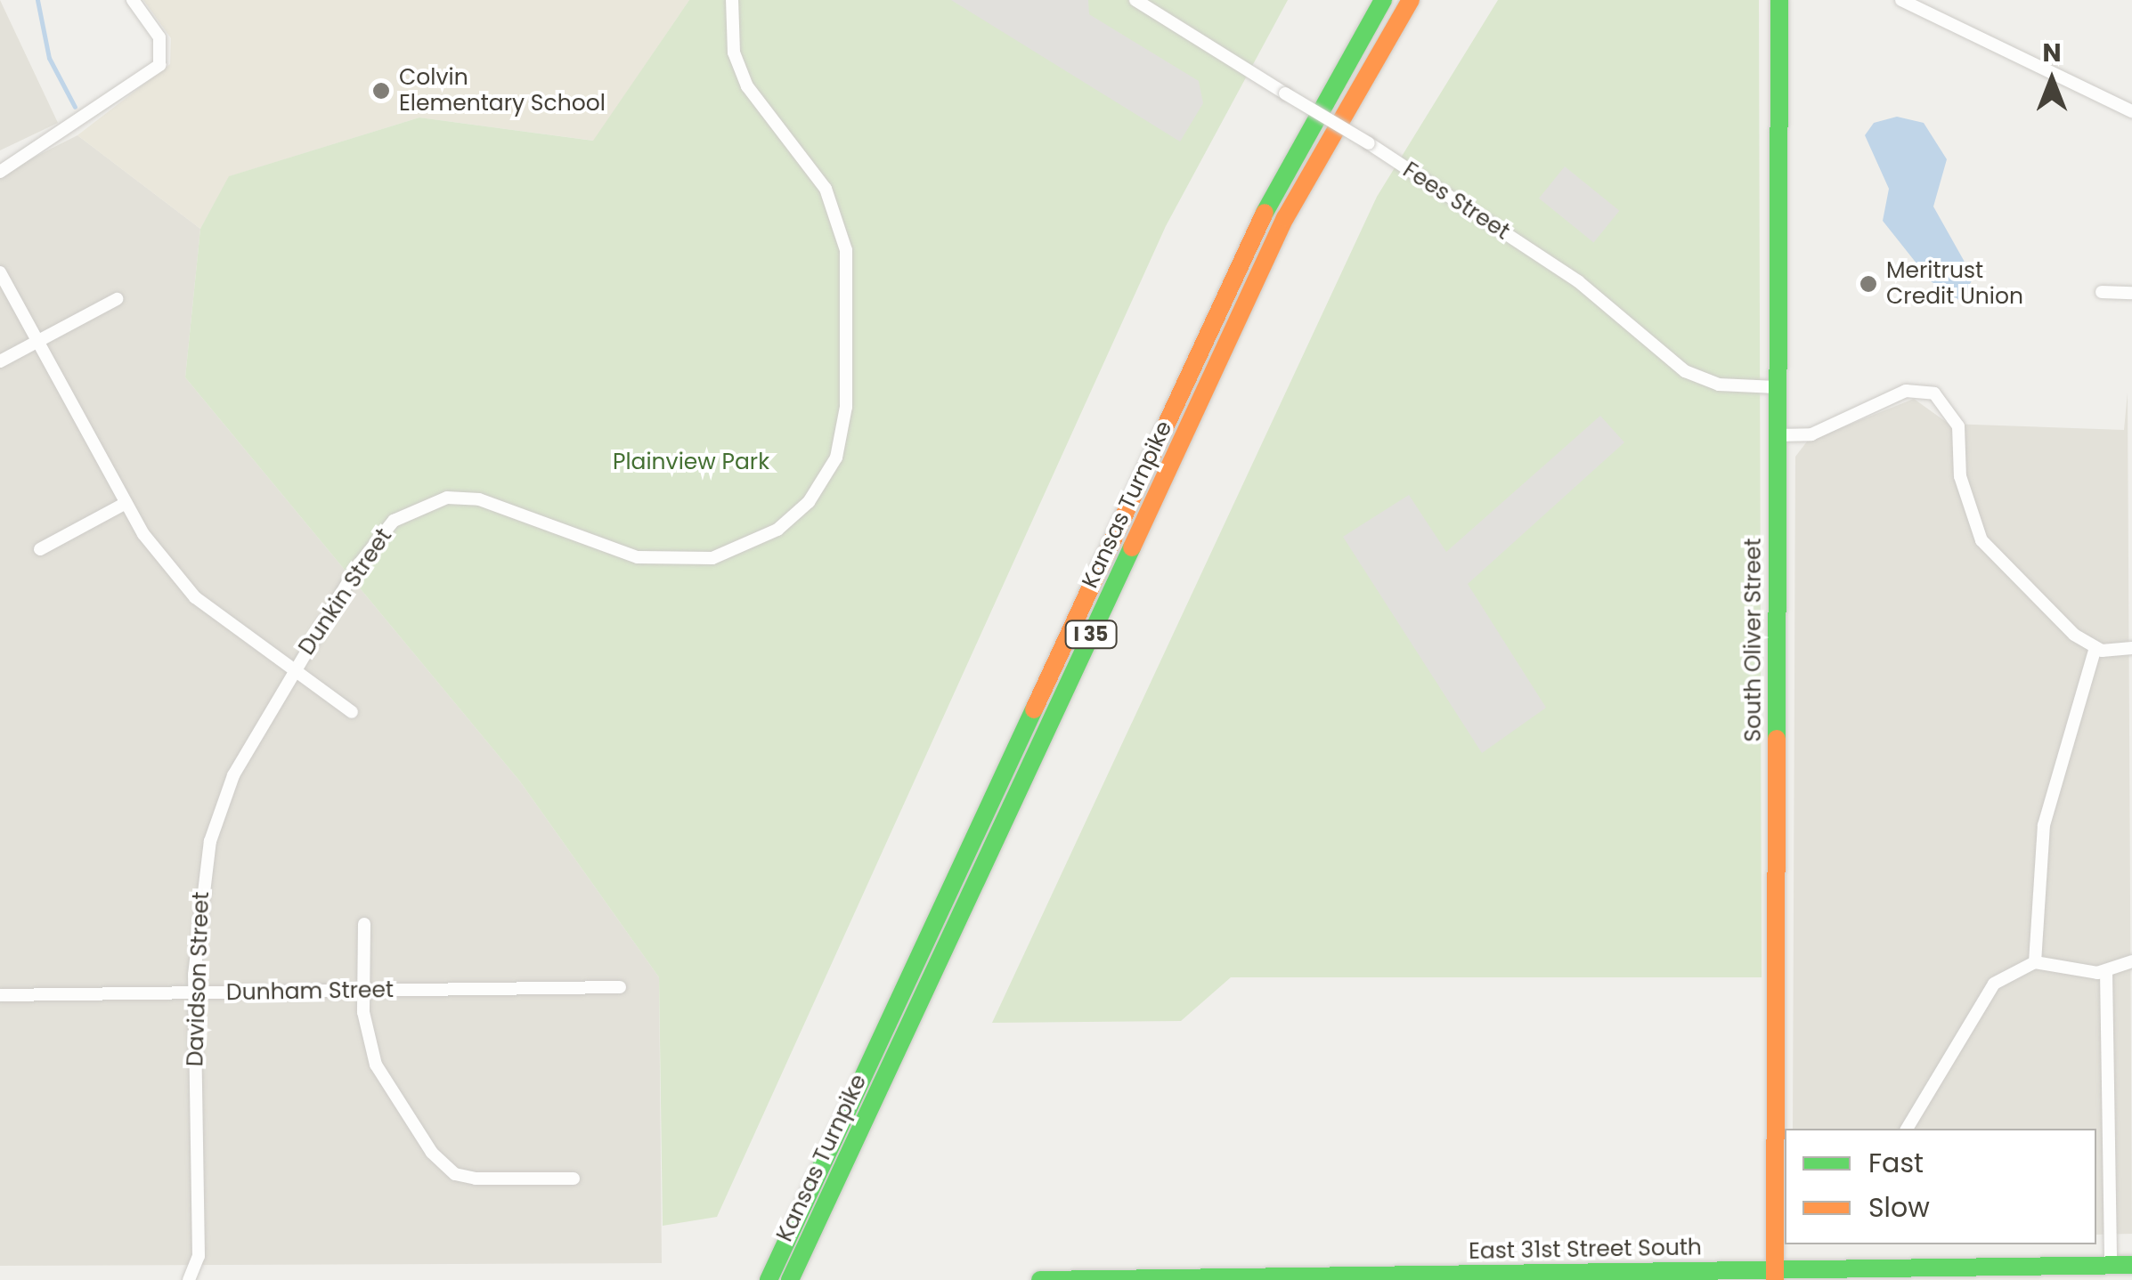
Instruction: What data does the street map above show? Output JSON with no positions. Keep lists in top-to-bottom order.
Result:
{
  "streets": {
    "main road": [
      "Kansas Turnpike",
      "I 35",
      "South Oliver Street",
      "East 31st Street South"
    ],
    "street": [
      "Fees Street",
      "Dunkin Street",
      "Davidson Street",
      "Dunham Street"
    ]
  },
  "crossings": [
    ["Fees Street", "South Oliver Street"],
    ["Dunkin Street", "Davidson Street"],
    ["South Oliver Street", "East 31st Street South"],
    ["Davidson Street", "Dunham Street"]
  ],
  "parks": ["Plainview Park"],
  "places": ["Colvin Elementary School", "Meritrust Credit Union"],
  "legend": ["Fast", "Slow"],
  "north": "top"
}
